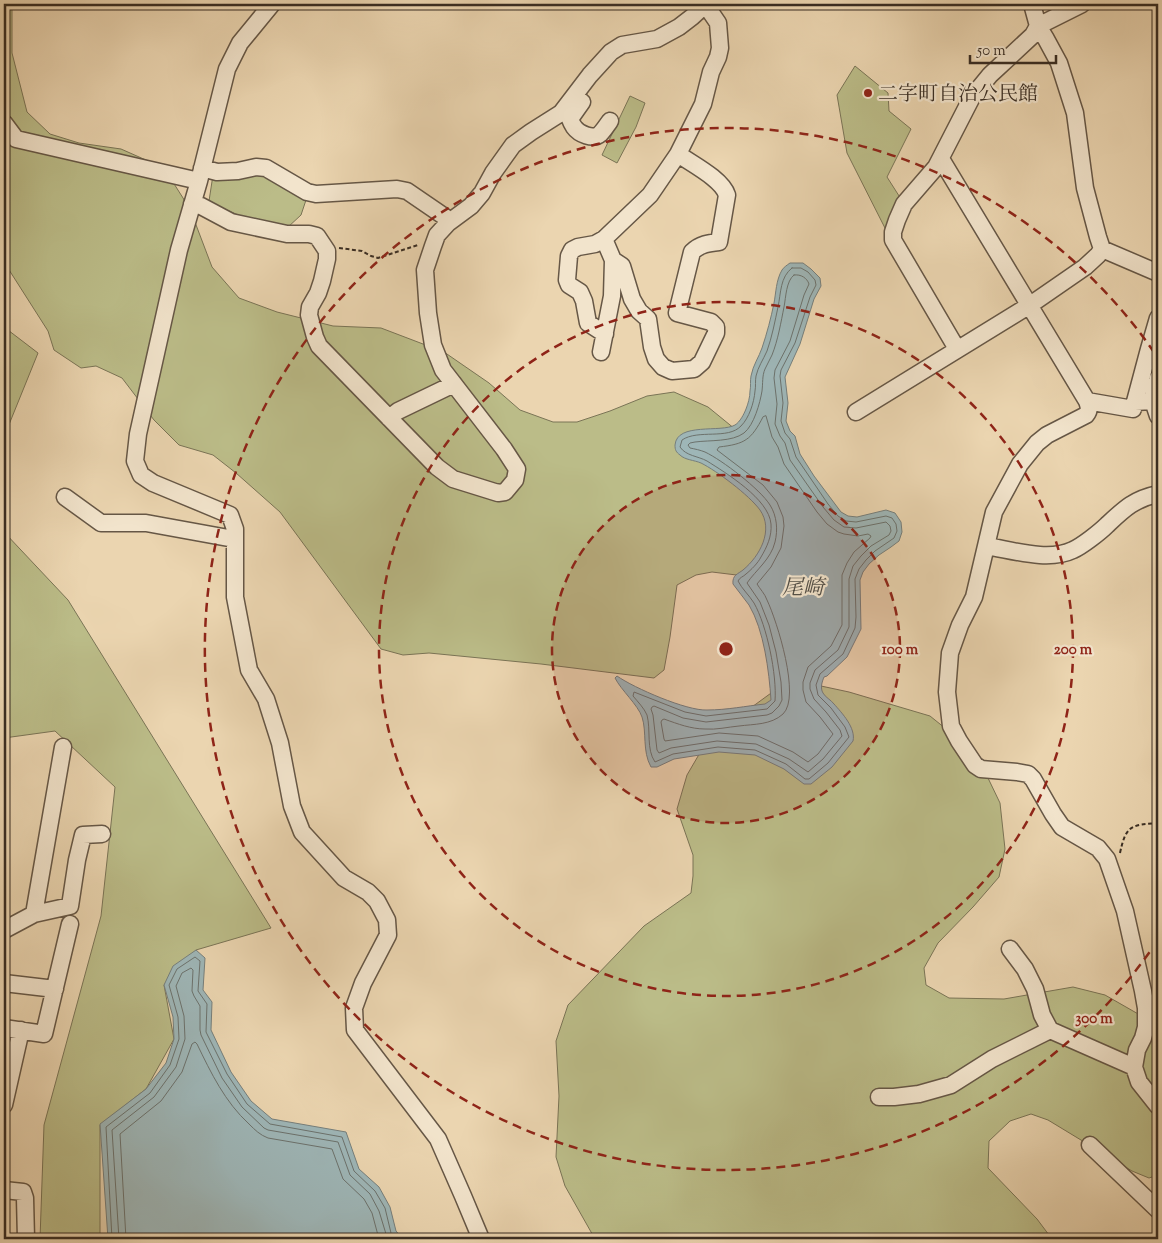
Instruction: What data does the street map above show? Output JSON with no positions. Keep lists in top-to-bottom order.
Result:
{
  "water": ["尾崎"],
  "places": ["二字町自治公民館"],
  "scale_bar": "50 m",
  "rings": ["100 m", "200 m", "300 m"]
}
